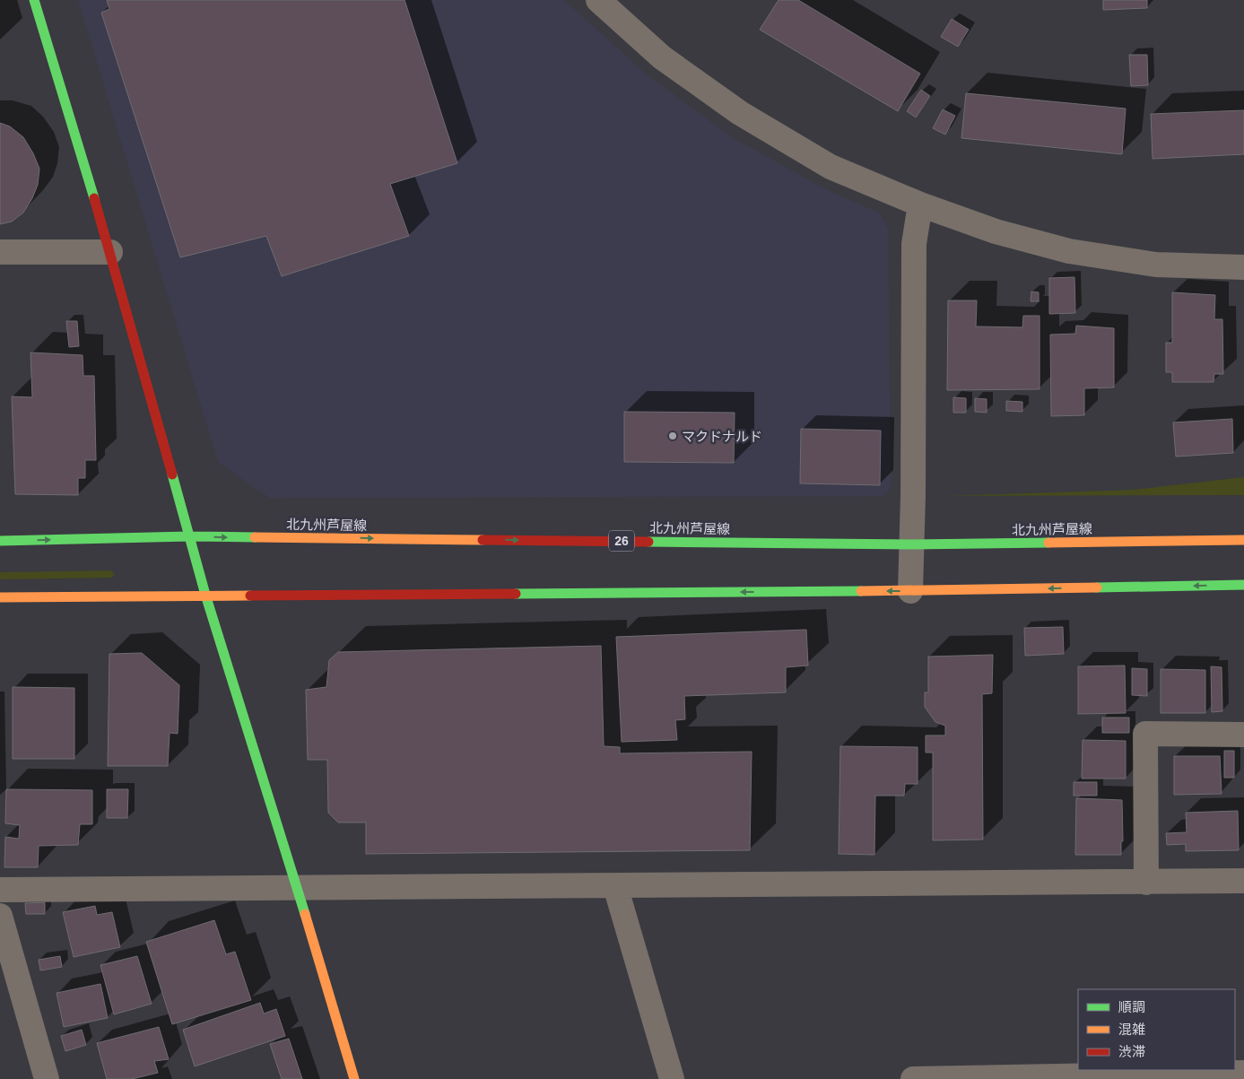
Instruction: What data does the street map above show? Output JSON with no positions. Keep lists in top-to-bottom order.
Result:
{
  "streets": {
    "main road": ["北九州芦屋線", "26"]
  },
  "places": ["マクドナルド"],
  "legend": ["順調", "混雑", "渋滞"]
}
